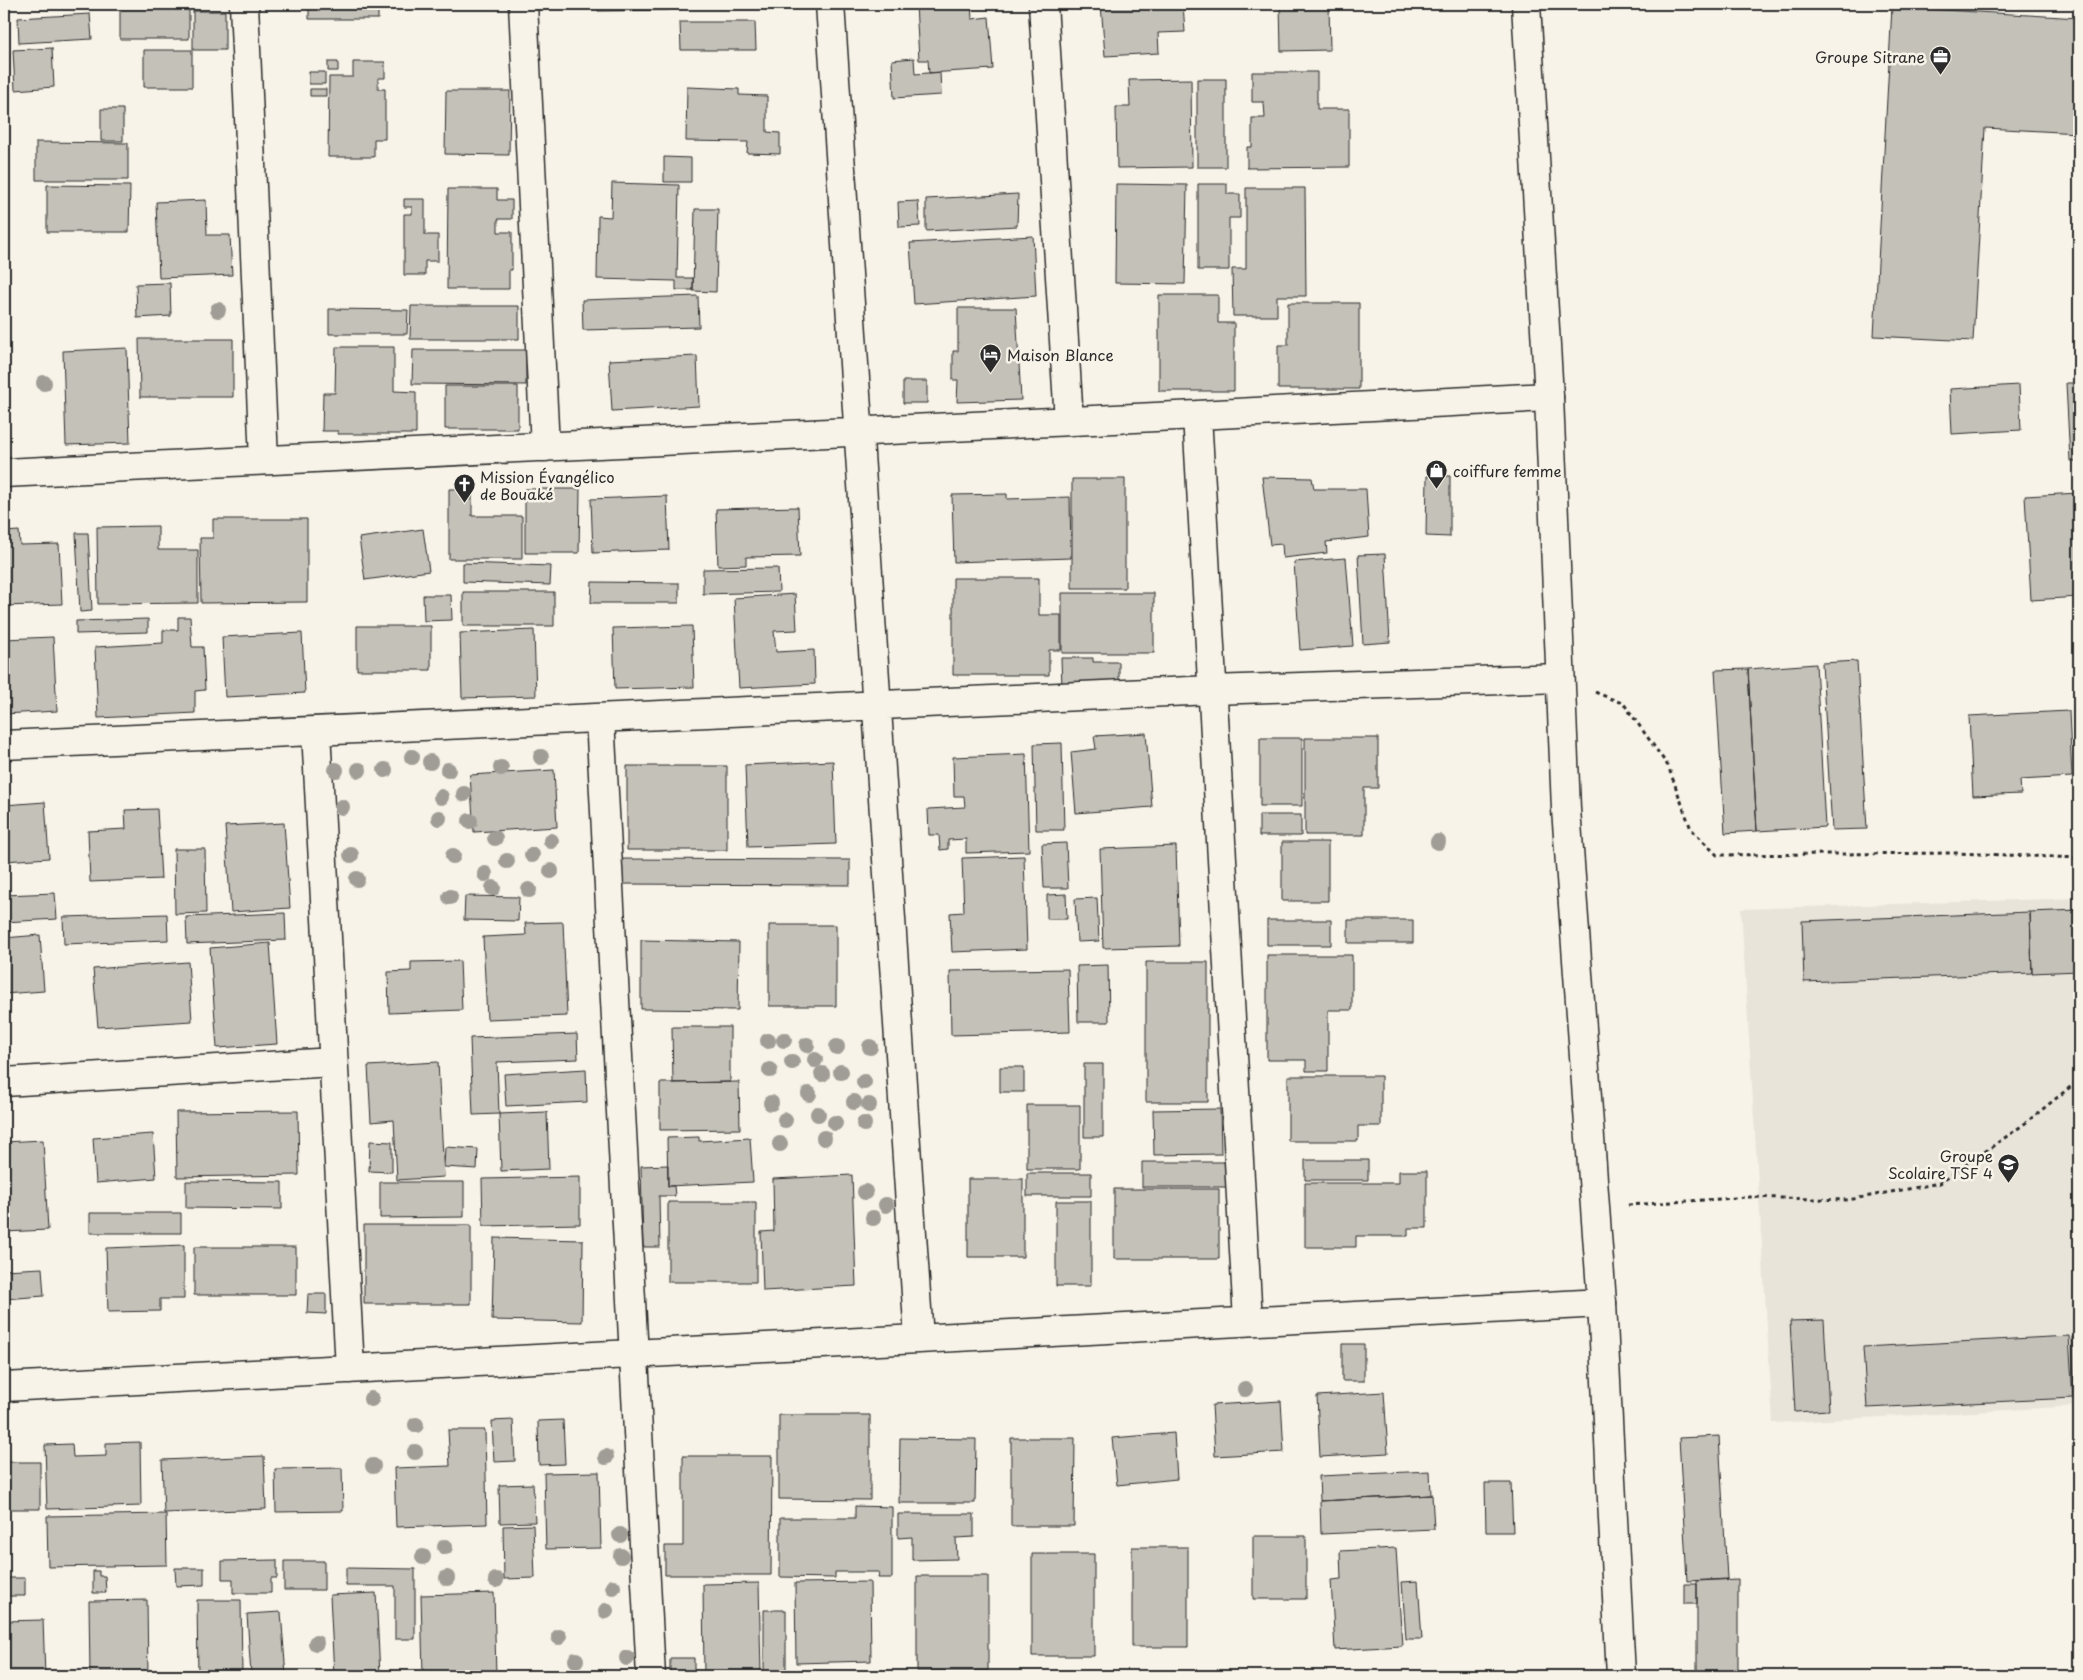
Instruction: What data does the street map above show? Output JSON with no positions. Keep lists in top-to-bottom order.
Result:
{
  "places": {
    "office": ["Groupe Sitrane"],
    "hotel": ["Maison Blance"],
    "shop": ["coiffure femme"],
    "church": ["Mission Évangélico de Bouaké"],
    "school or university": ["Groupe Scolaire TSF 4"]
  }
}
